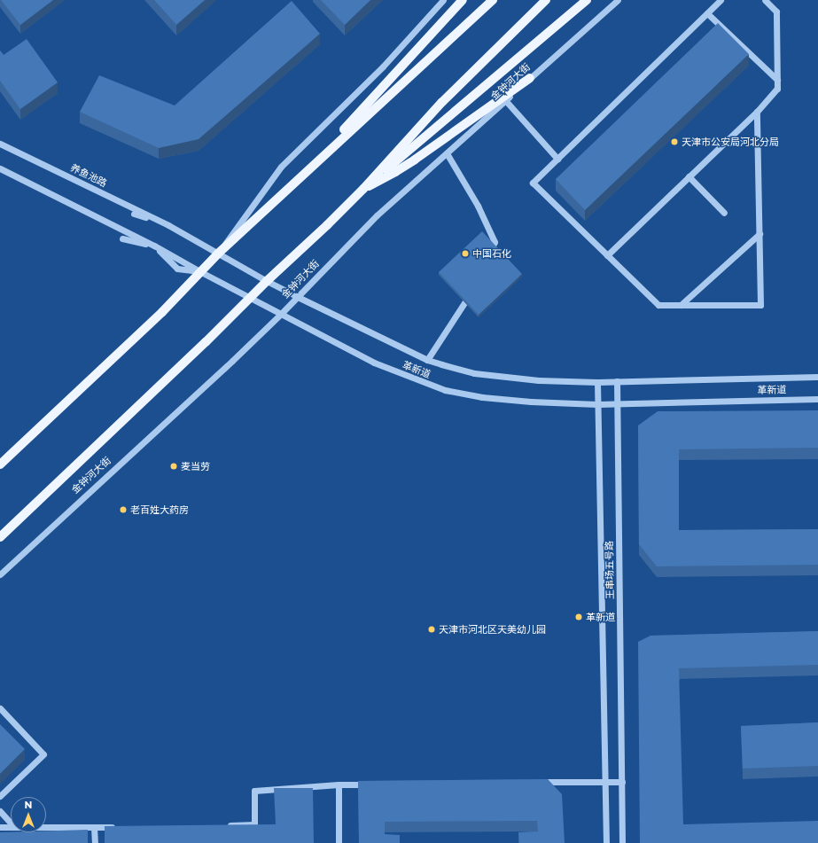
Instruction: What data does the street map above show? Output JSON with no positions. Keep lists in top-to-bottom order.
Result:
{
  "streets": {
    "main road": ["金钟河大街"],
    "street": ["养鱼池路", "革新道", "王串场五号路"]
  },
  "crossings": [
    ["金钟河大街", "养鱼池路"],
    ["金钟河大街", "革新道"],
    ["养鱼池路", "革新道"],
    ["革新道", "王串场五号路"]
  ],
  "places": [
    "天津市公安局河北分局",
    "中国石化",
    "麦当劳",
    "老百姓大药房",
    "革新道",
    "天津市河北区天美幼儿园"
  ],
  "north": "top"
}
